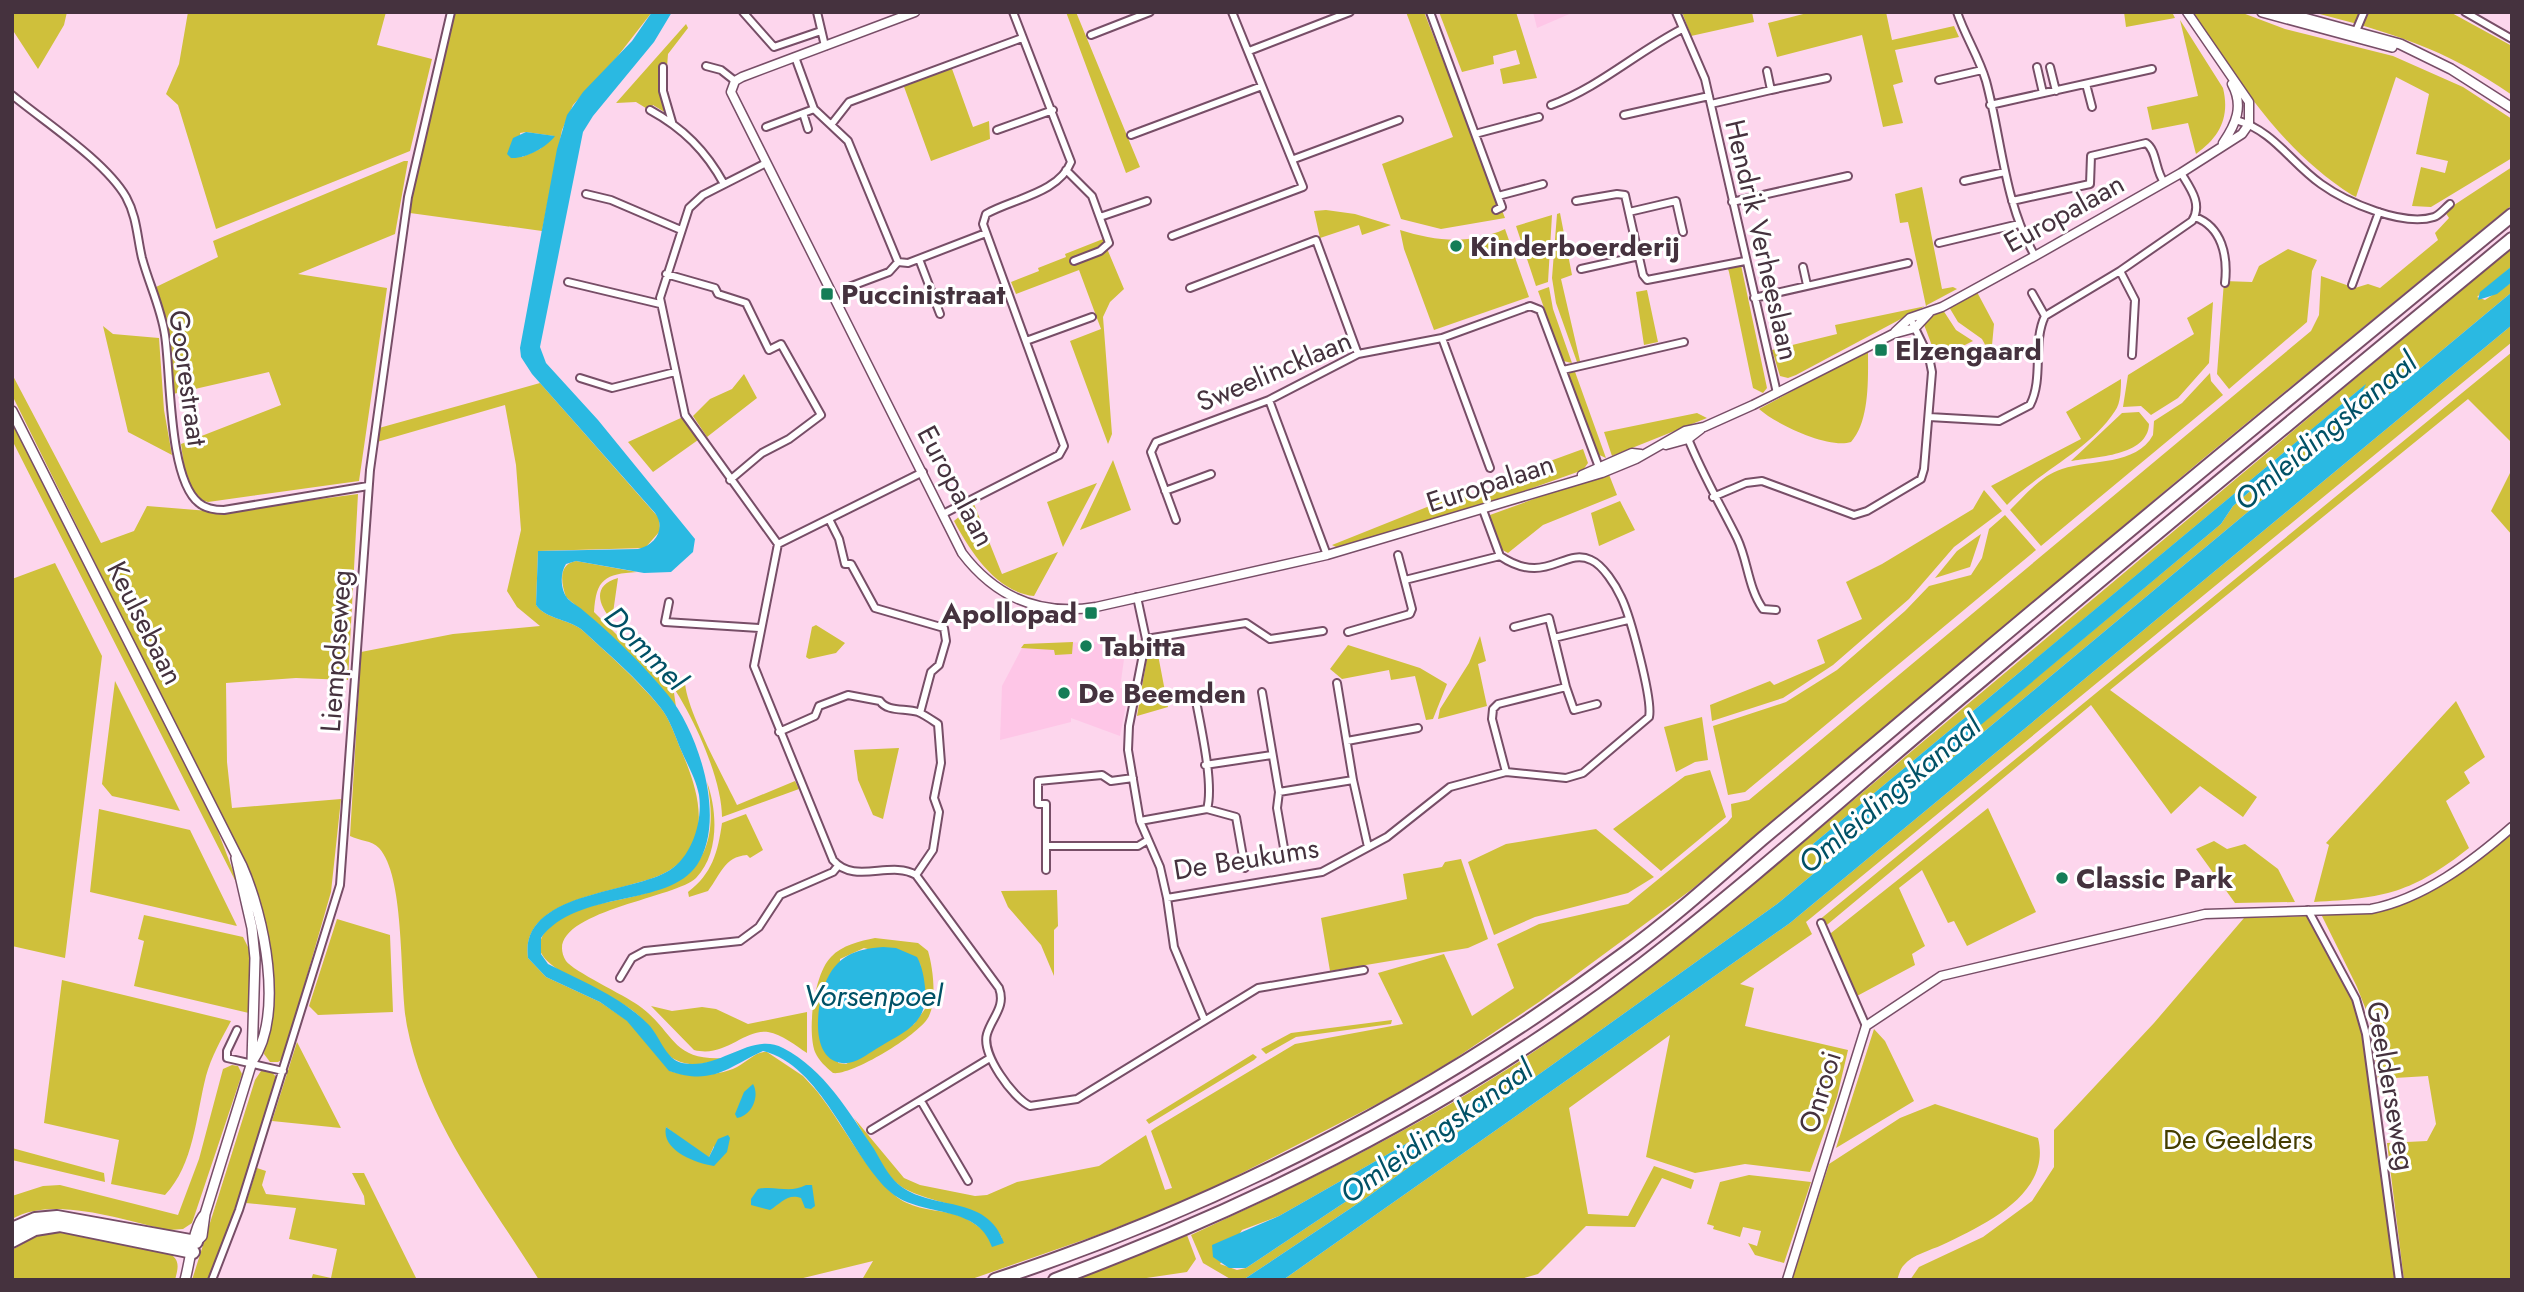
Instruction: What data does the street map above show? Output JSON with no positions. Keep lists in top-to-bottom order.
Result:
{
  "streets": {
    "main road": ["Keulsebaan"],
    "street": [
      "Europalaan",
      "Hendrik Verheeslaan",
      "Sweelincklaan",
      "Goorestraat",
      "Liempdseweg",
      "De Beukums",
      "Geelderseweg",
      "Onrooi"
    ]
  },
  "crossings": [
    ["Europalaan", "Hendrik Verheeslaan"],
    ["Europalaan", "De Beukums"],
    ["Goorestraat", "Liempdseweg"]
  ],
  "water": ["Omleidingskanaal", "Dommel", "Vorsenpoel"],
  "parks": ["De Geelders"],
  "places": {
    "other": [
      "Kinderboerderij",
      "Tabitta",
      "De Beemden",
      "Classic Park"
    ],
    "transit": ["Puccinistraat", "Elzengaard", "Apollopad"]
  }
}
